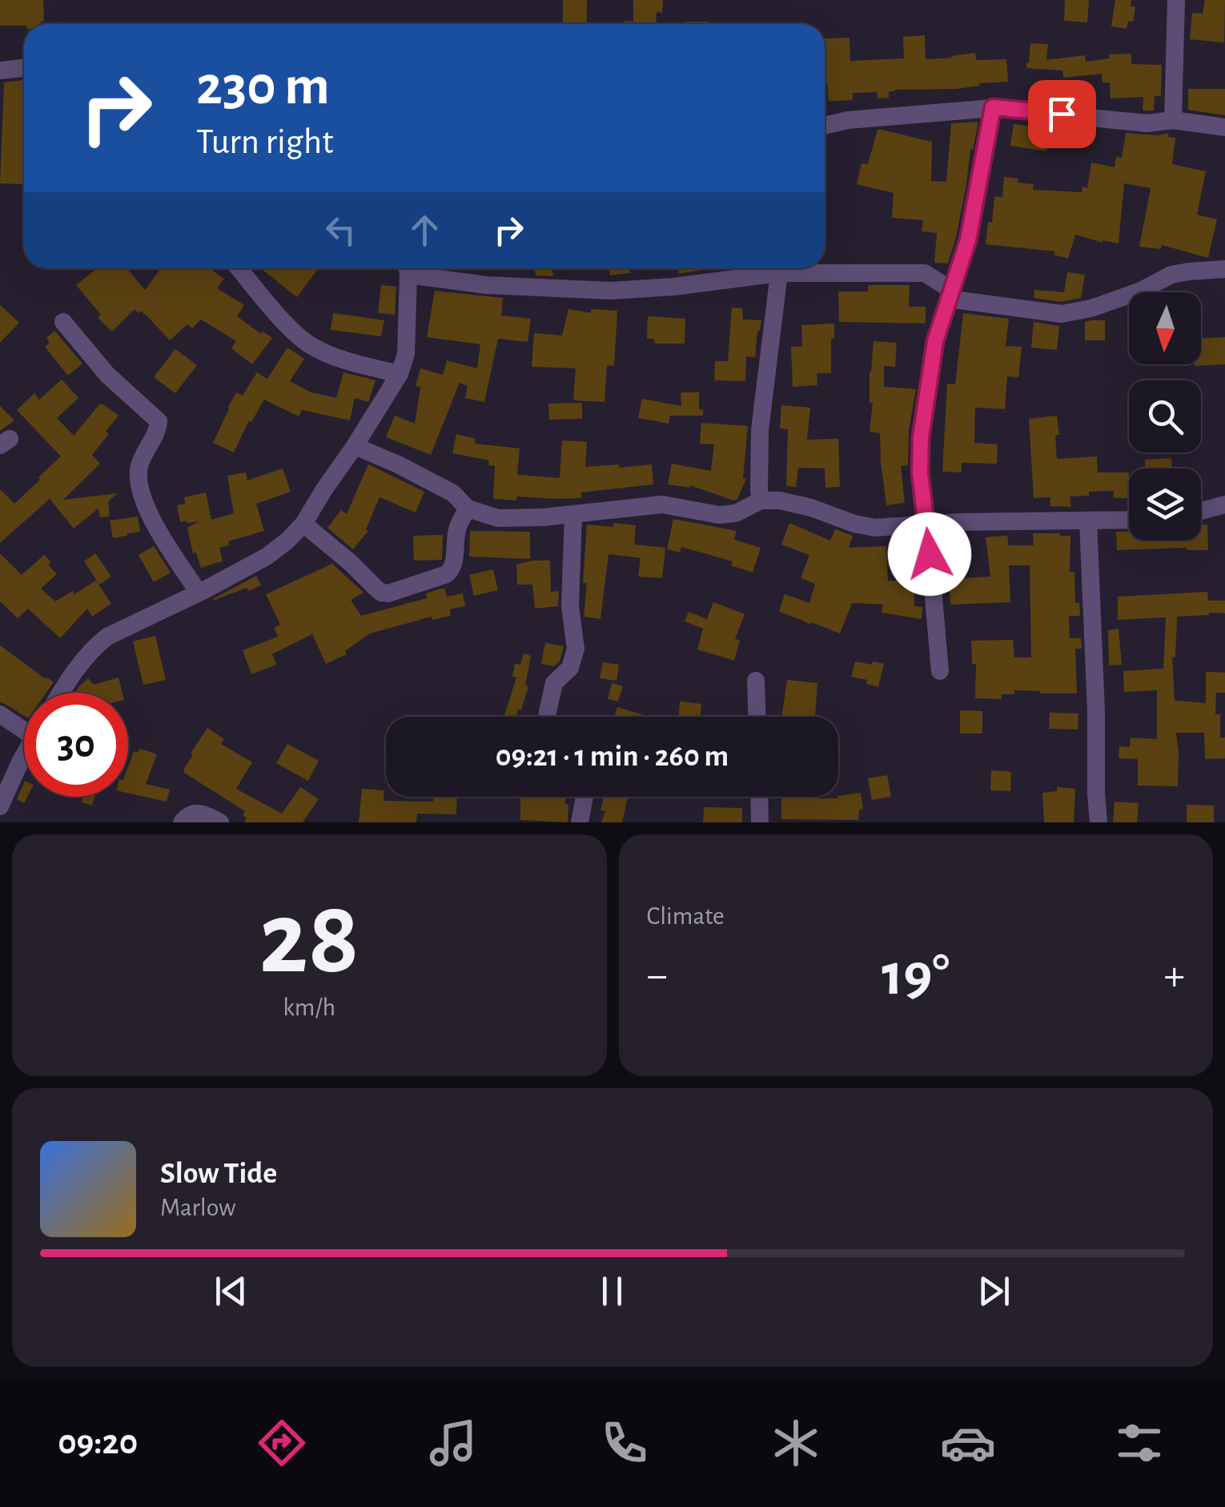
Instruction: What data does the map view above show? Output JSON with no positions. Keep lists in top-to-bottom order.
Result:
{
  "north": "bottom",
  "page": {
    "turn": ["230 m", "Turn right"],
    "limit": "30",
    "trip": "09:21 · 1 min · 260 m",
    "tile": [
      ["28", "km/h"],
      "Climate"
    ],
    "heat": ["−", "19°", "+"],
    "song": ["Slow Tide", "Marlow"],
    "tabs": "09:20"
  }
}
